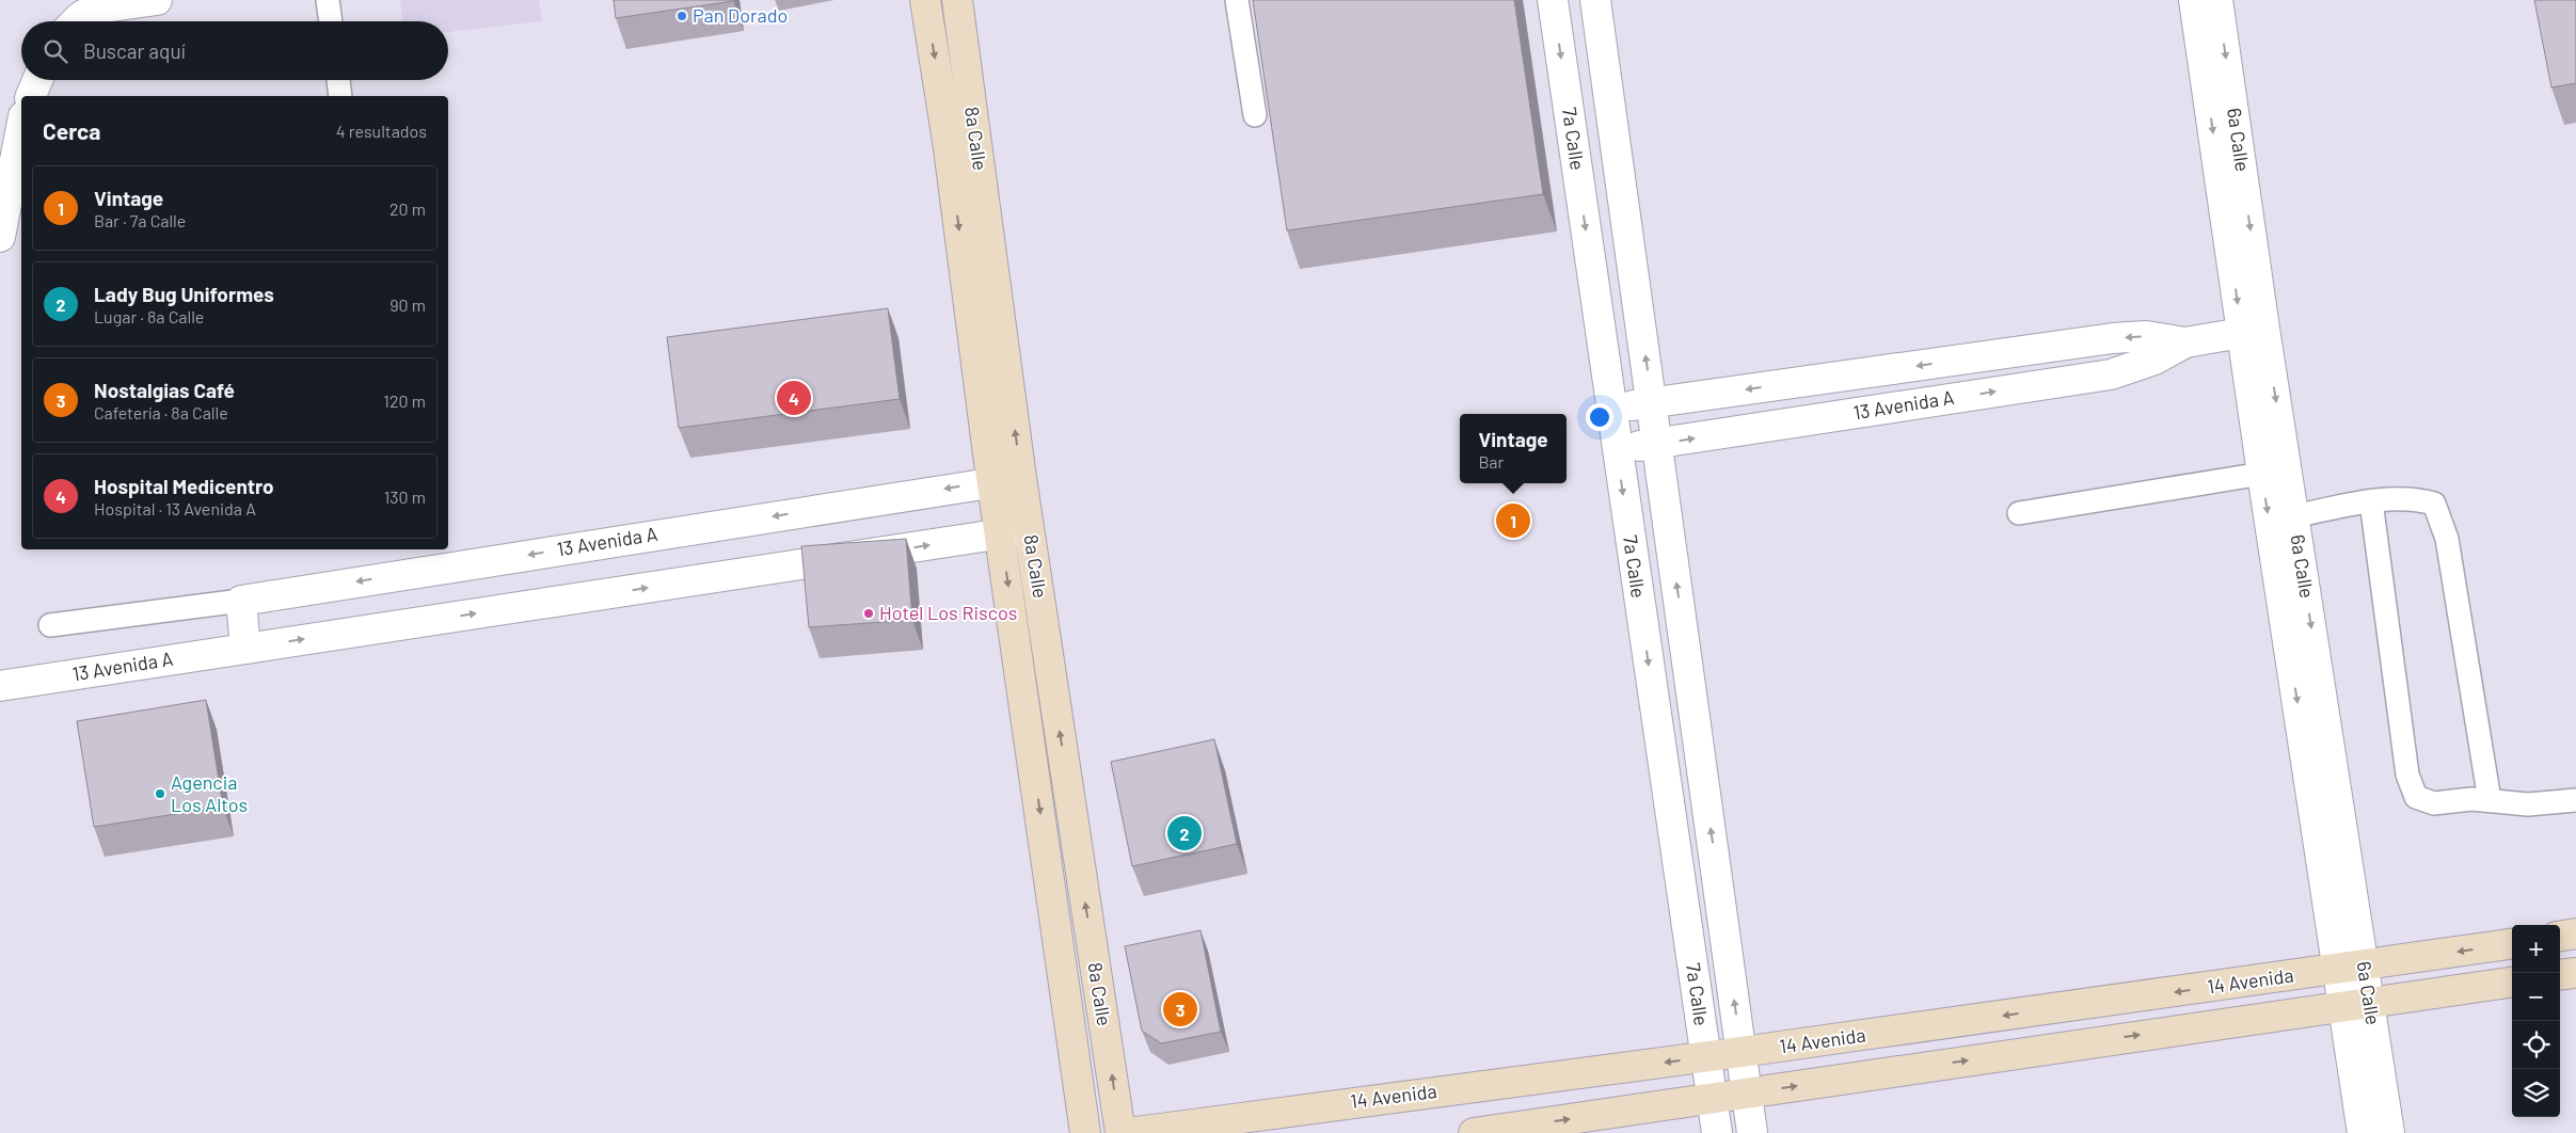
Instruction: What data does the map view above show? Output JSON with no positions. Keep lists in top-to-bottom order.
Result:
{
  "streets": {
    "street": [
      "8a Calle",
      "7a Calle",
      "6a Calle",
      "13 Avenida A",
      "14 Avenida"
    ]
  },
  "crossings": [
    ["8a Calle", "13 Avenida A"],
    ["7a Calle", "13 Avenida A"],
    ["7a Calle", "14 Avenida"],
    ["6a Calle", "13 Avenida A"],
    ["6a Calle", "14 Avenida"]
  ],
  "one_way": ["6a Calle"],
  "places": ["Pan Dorado", "Hotel Los Riscos", "Agencia Los Altos"],
  "page": {
    "search": "Buscar aquí",
    "heading": ["Cerca", "4 resultados"],
    "list": [
      {
        "mark": "1",
        "name": "Vintage",
        "note": "Bar · 7a Calle",
        "value": "20 m"
      },
      {
        "mark": "2",
        "name": "Lady Bug Uniformes",
        "note": "Lugar · 8a Calle",
        "value": "90 m"
      },
      {
        "mark": "3",
        "name": "Nostalgias Café",
        "note": "Cafetería · 8a Calle",
        "value": "120 m"
      },
      {
        "mark": "4",
        "name": "Hospital Medicentro",
        "note": "Hospital · 13 Avenida A",
        "value": "130 m"
      }
    ],
    "pins": [
      "4",
      "1",
      "2",
      "3"
    ],
    "popup": ["Vintage", "Bar"],
    "map_buttons": ["+", "−"]
  }
}
